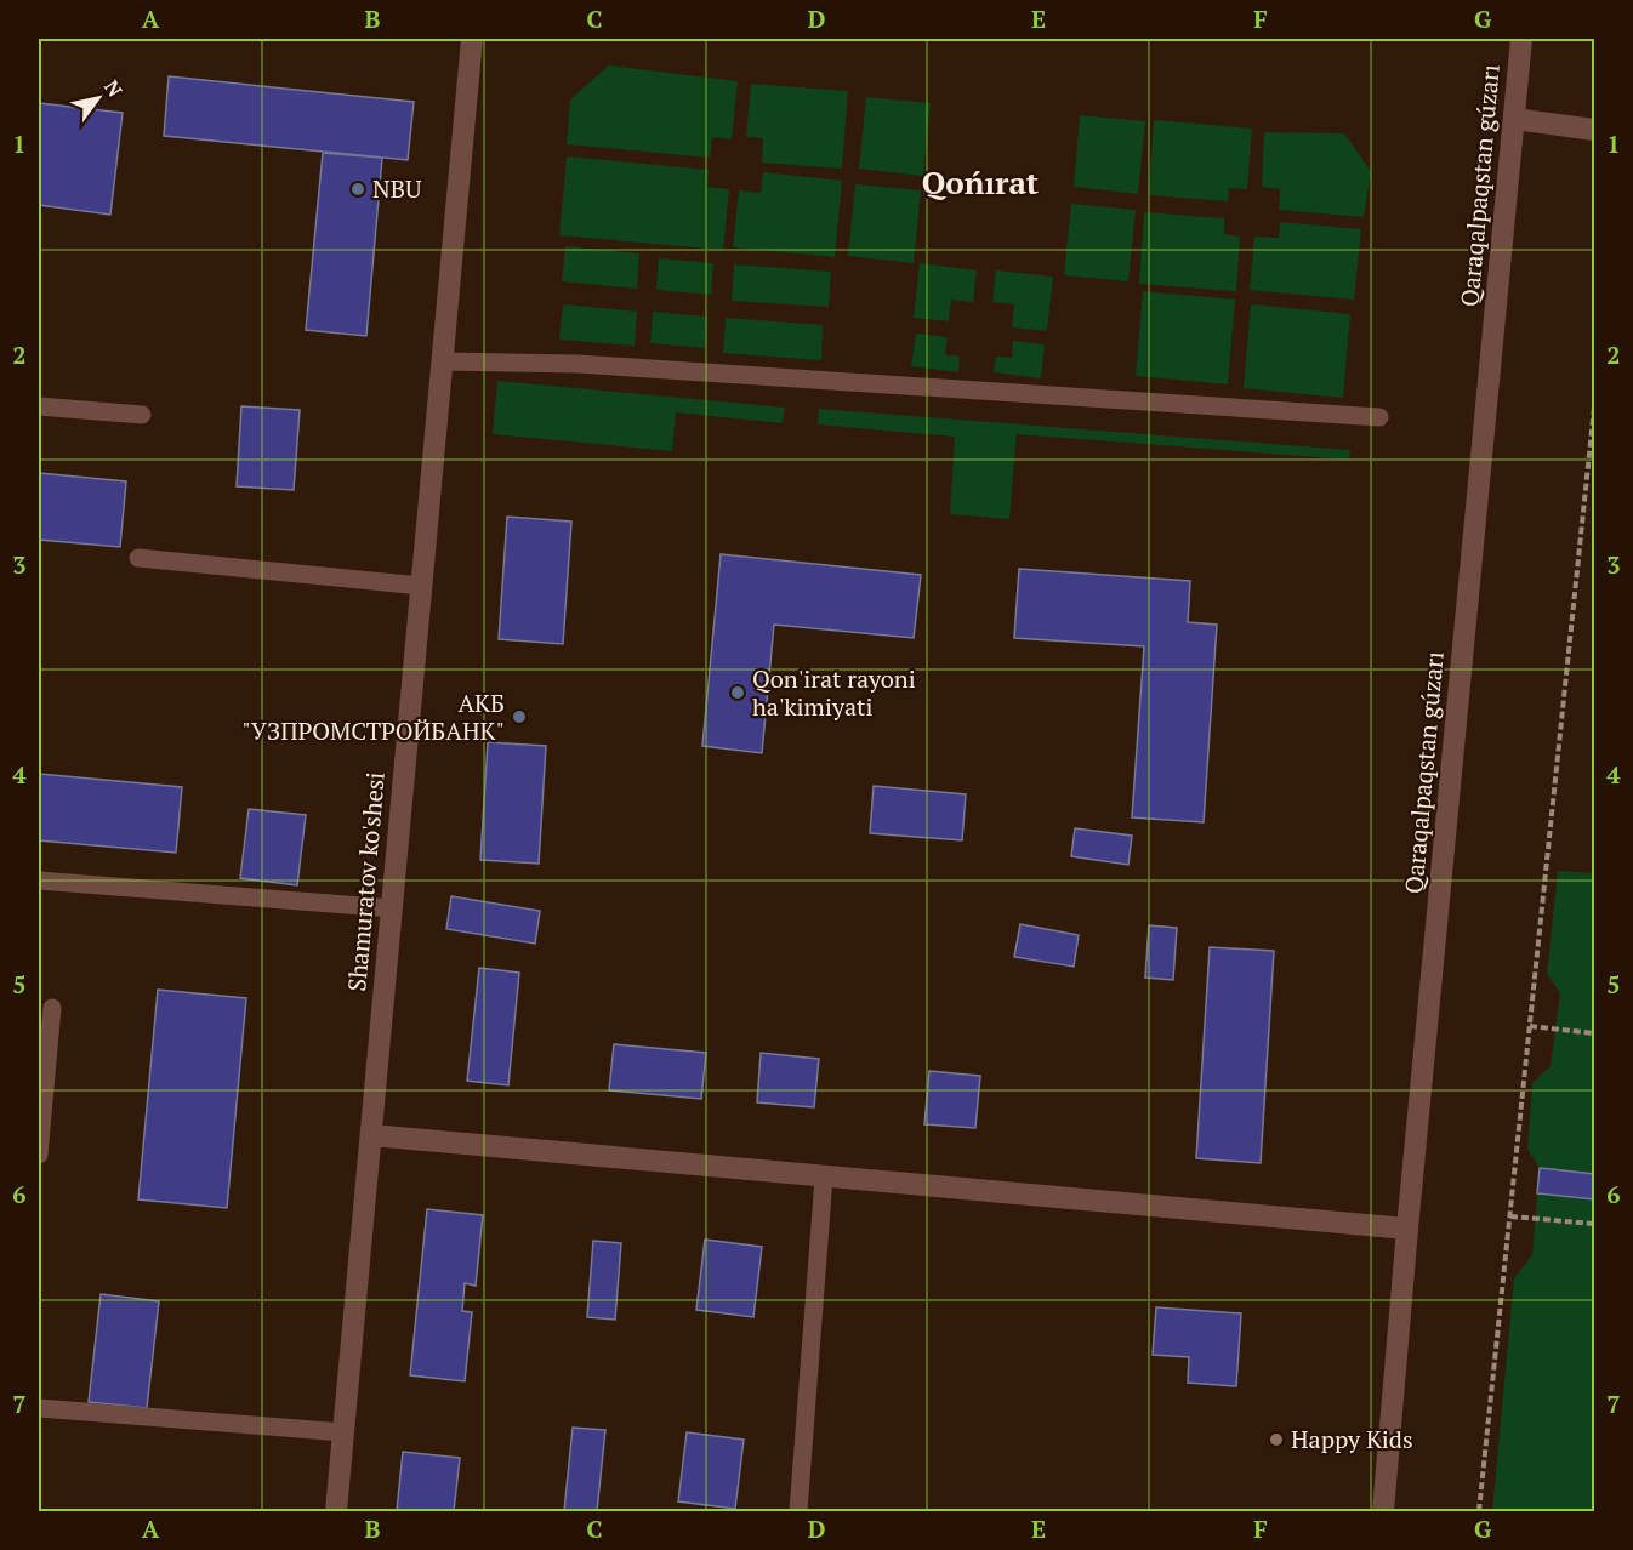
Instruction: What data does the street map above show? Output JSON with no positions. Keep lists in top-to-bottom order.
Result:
{
  "streets": {
    "street": ["Qaraqalpaqstan gúzarı", "Shamuratov ko'shesi"]
  },
  "districts": ["Qońırat"],
  "places": [
    "NBU",
    "Qon'irat rayoni ha'kimiyati",
    "АКБ \"УЗПРОМСТРОЙБАНК\"",
    "Happy Kids"
  ],
  "north": "top right",
  "grid": {
    "columns": [
      "A",
      "B",
      "C",
      "D",
      "E",
      "F",
      "G"
    ],
    "rows": [
      "1",
      "2",
      "3",
      "4",
      "5",
      "6",
      "7"
    ]
  }
}
